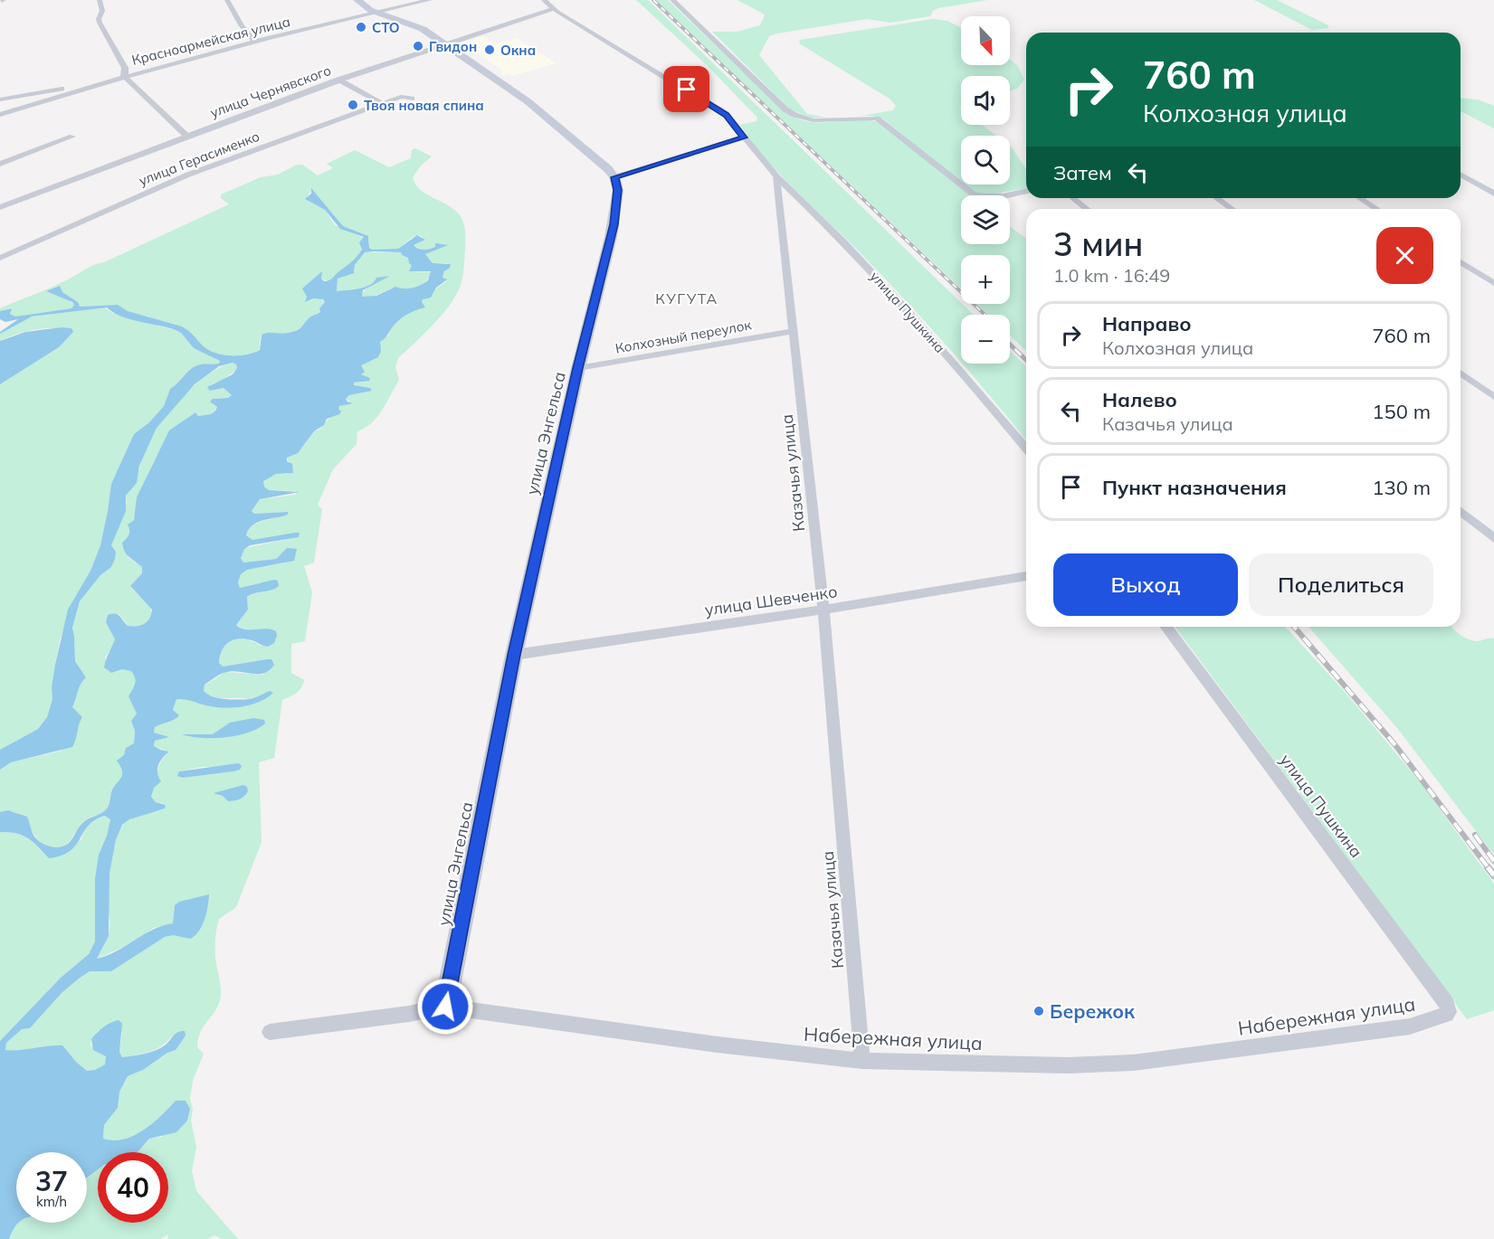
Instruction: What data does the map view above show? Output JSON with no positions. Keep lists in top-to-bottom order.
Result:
{
  "streets": {
    "street": [
      "Красноармейская улица",
      "улица Чернявского",
      "улица Герасименко",
      "улица Пушкина",
      "Колхозный переулок",
      "улица Энгельса",
      "Казачья улица",
      "улица Шевченко",
      "Набережная улица"
    ]
  },
  "crossings": [
    ["улица Пушкина", "Казачья улица"],
    ["улица Пушкина", "Набережная улица"],
    ["Колхозный переулок", "улица Энгельса"],
    ["Колхозный переулок", "Казачья улица"],
    ["улица Энгельса", "улица Шевченко"],
    ["улица Энгельса", "Набережная улица"],
    ["Казачья улица", "улица Шевченко"],
    ["Казачья улица", "Набережная улица"]
  ],
  "districts": ["КУГУТА"],
  "places": [
    "СТО",
    "Гвидон",
    "Окна",
    "Твоя новая спина",
    "Бережок"
  ],
  "north": "bottom right",
  "page": {
    "map_buttons": ["+", "−"],
    "turn": ["760 m", "Колхозная улица"],
    "then": "Затем",
    "heading": ["3 мин", "1.0 km · 16:49"],
    "list": [
      {
        "name": "Направо",
        "note": "Колхозная улица",
        "value": "760 m"
      },
      {
        "name": "Налево",
        "note": "Казачья улица",
        "value": "150 m"
      },
      {
        "name": "Пункт назначения",
        "value": "130 m"
      }
    ],
    "buttons": ["Выход", "Поделиться"],
    "speed": "37 km/h",
    "limit": "40"
  }
}
